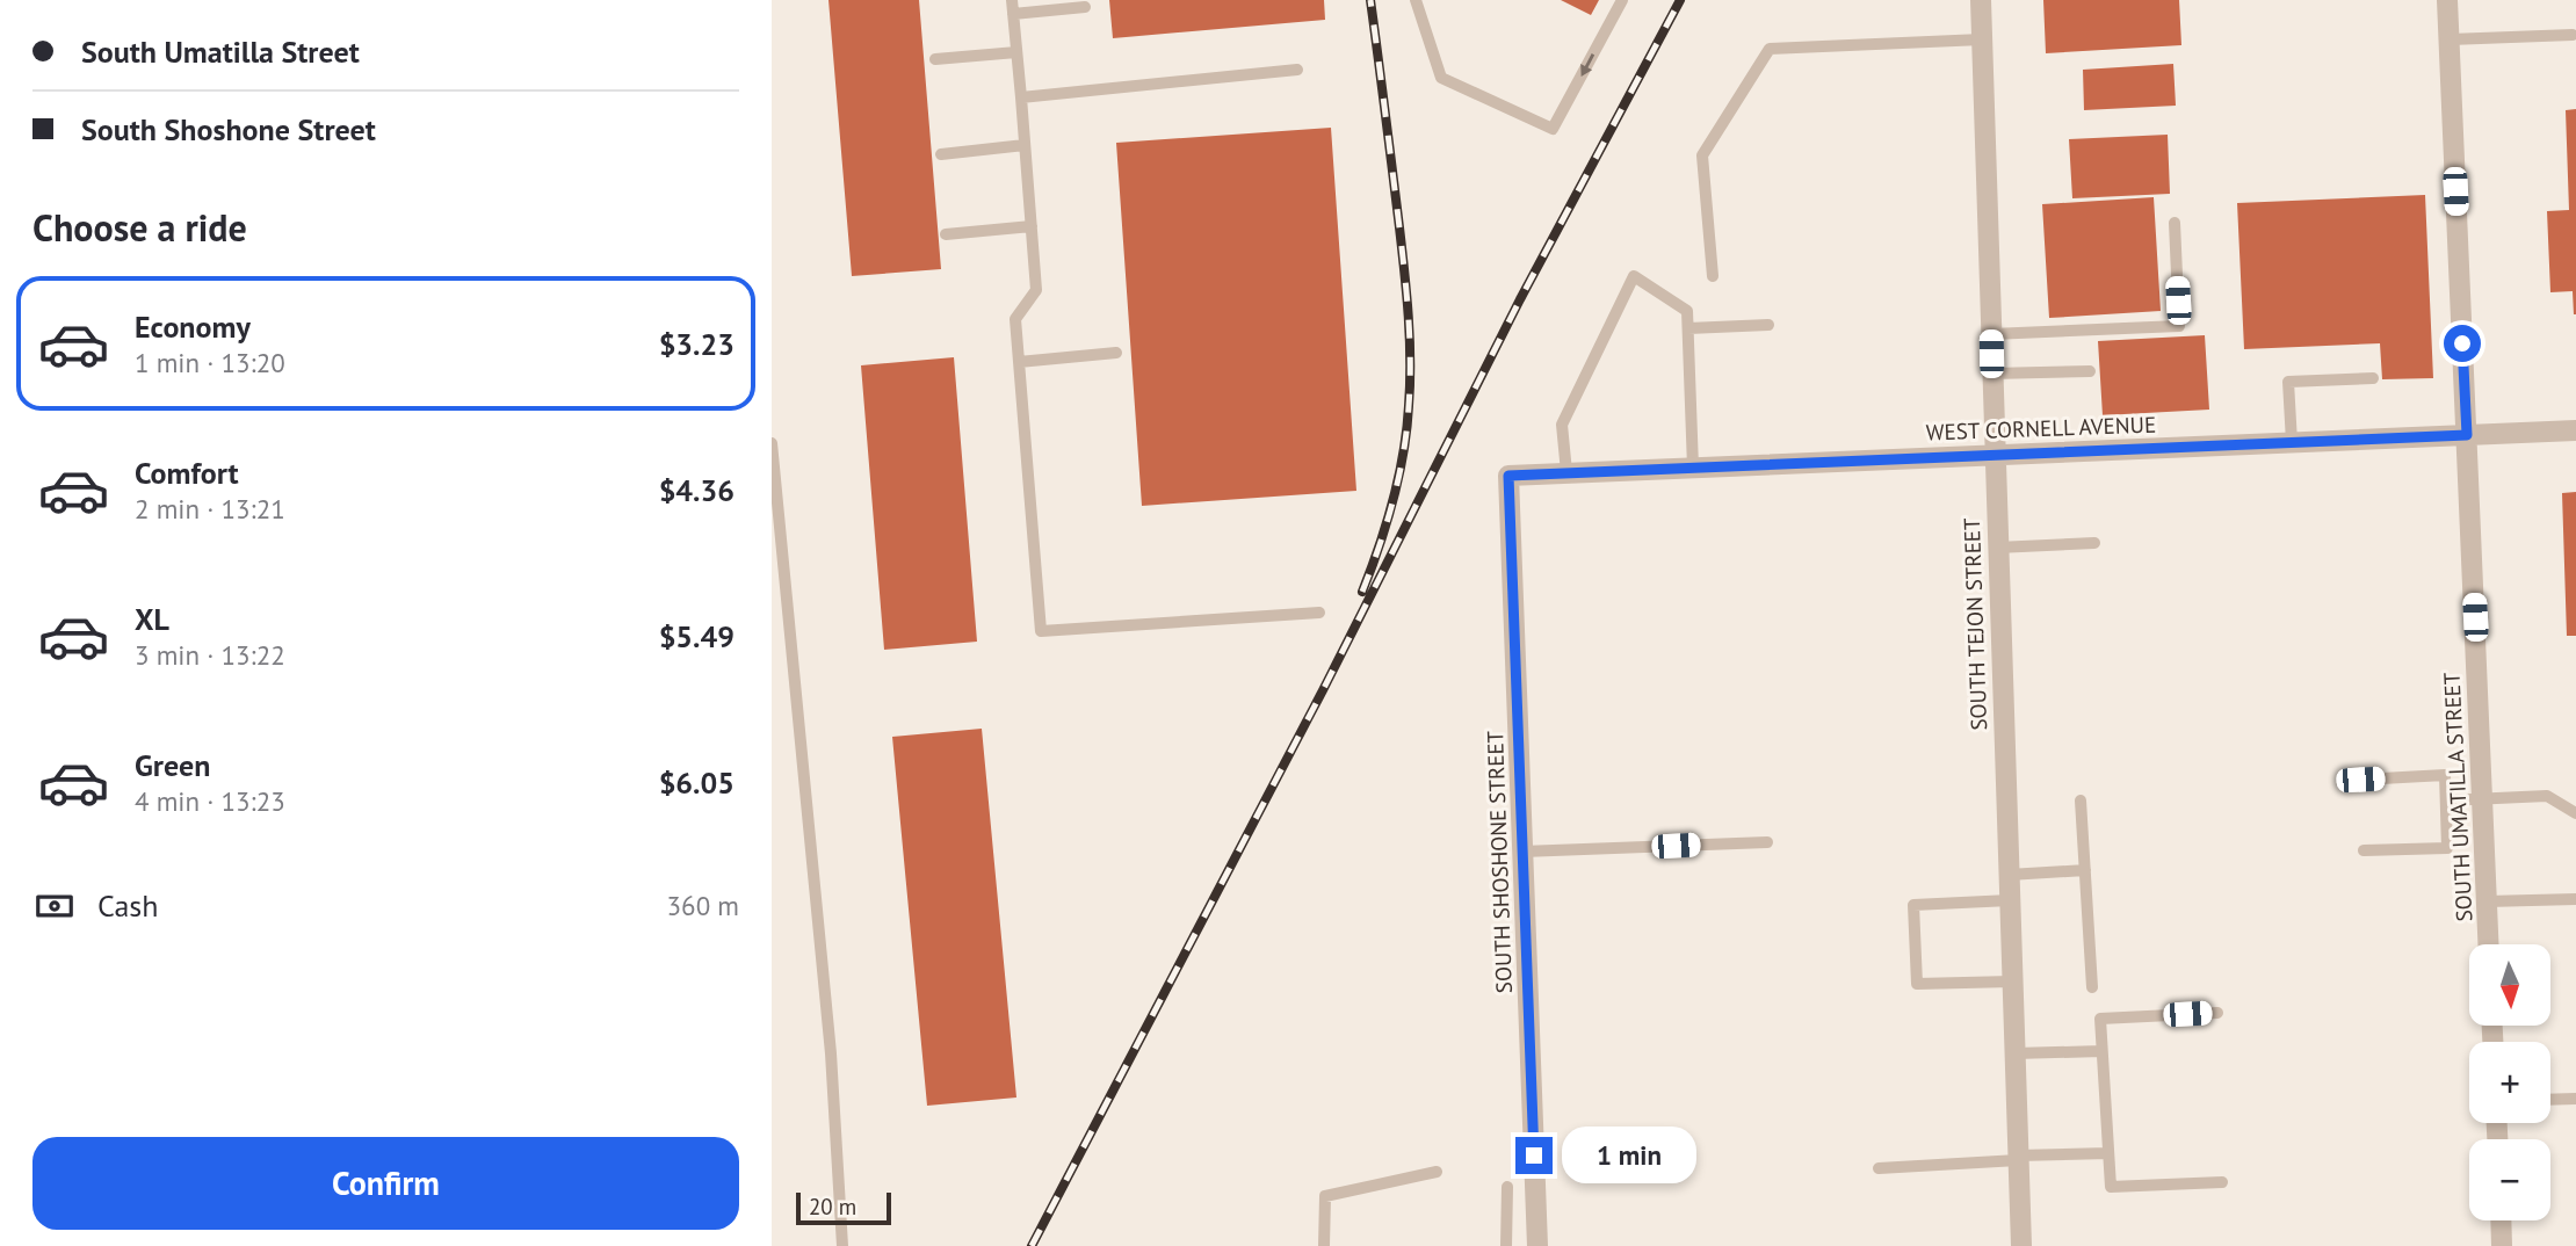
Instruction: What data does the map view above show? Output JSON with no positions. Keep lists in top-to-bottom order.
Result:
{
  "streets": {
    "street": [
      "WEST CORNELL AVENUE",
      "SOUTH TEJON STREET",
      "SOUTH UMATILLA STREET",
      "SOUTH SHOSHONE STREET"
    ]
  },
  "crossings": [
    ["WEST CORNELL AVENUE", "SOUTH TEJON STREET"],
    ["WEST CORNELL AVENUE", "SOUTH UMATILLA STREET"],
    ["WEST CORNELL AVENUE", "SOUTH SHOSHONE STREET"]
  ],
  "scale_bar": "20 m",
  "north": "bottom",
  "page": {
    "banner": ["South Umatilla Street", "South Shoshone Street"],
    "heading": "Choose a ride",
    "list": [
      {
        "name": "Economy",
        "note": "1 min · 13:20",
        "value": "$3.23"
      },
      {
        "name": "Comfort",
        "note": "2 min · 13:21",
        "value": "$4.36"
      },
      {
        "name": "XL",
        "note": "3 min · 13:22",
        "value": "$5.49"
      },
      {
        "name": "Green",
        "note": "4 min · 13:23",
        "value": "$6.05"
      }
    ],
    "pay": ["Cash", "360 m"],
    "map_buttons": ["+", "−"],
    "buttons": "Confirm",
    "bubble": "1 min",
    "scale": "20 m"
  }
}
